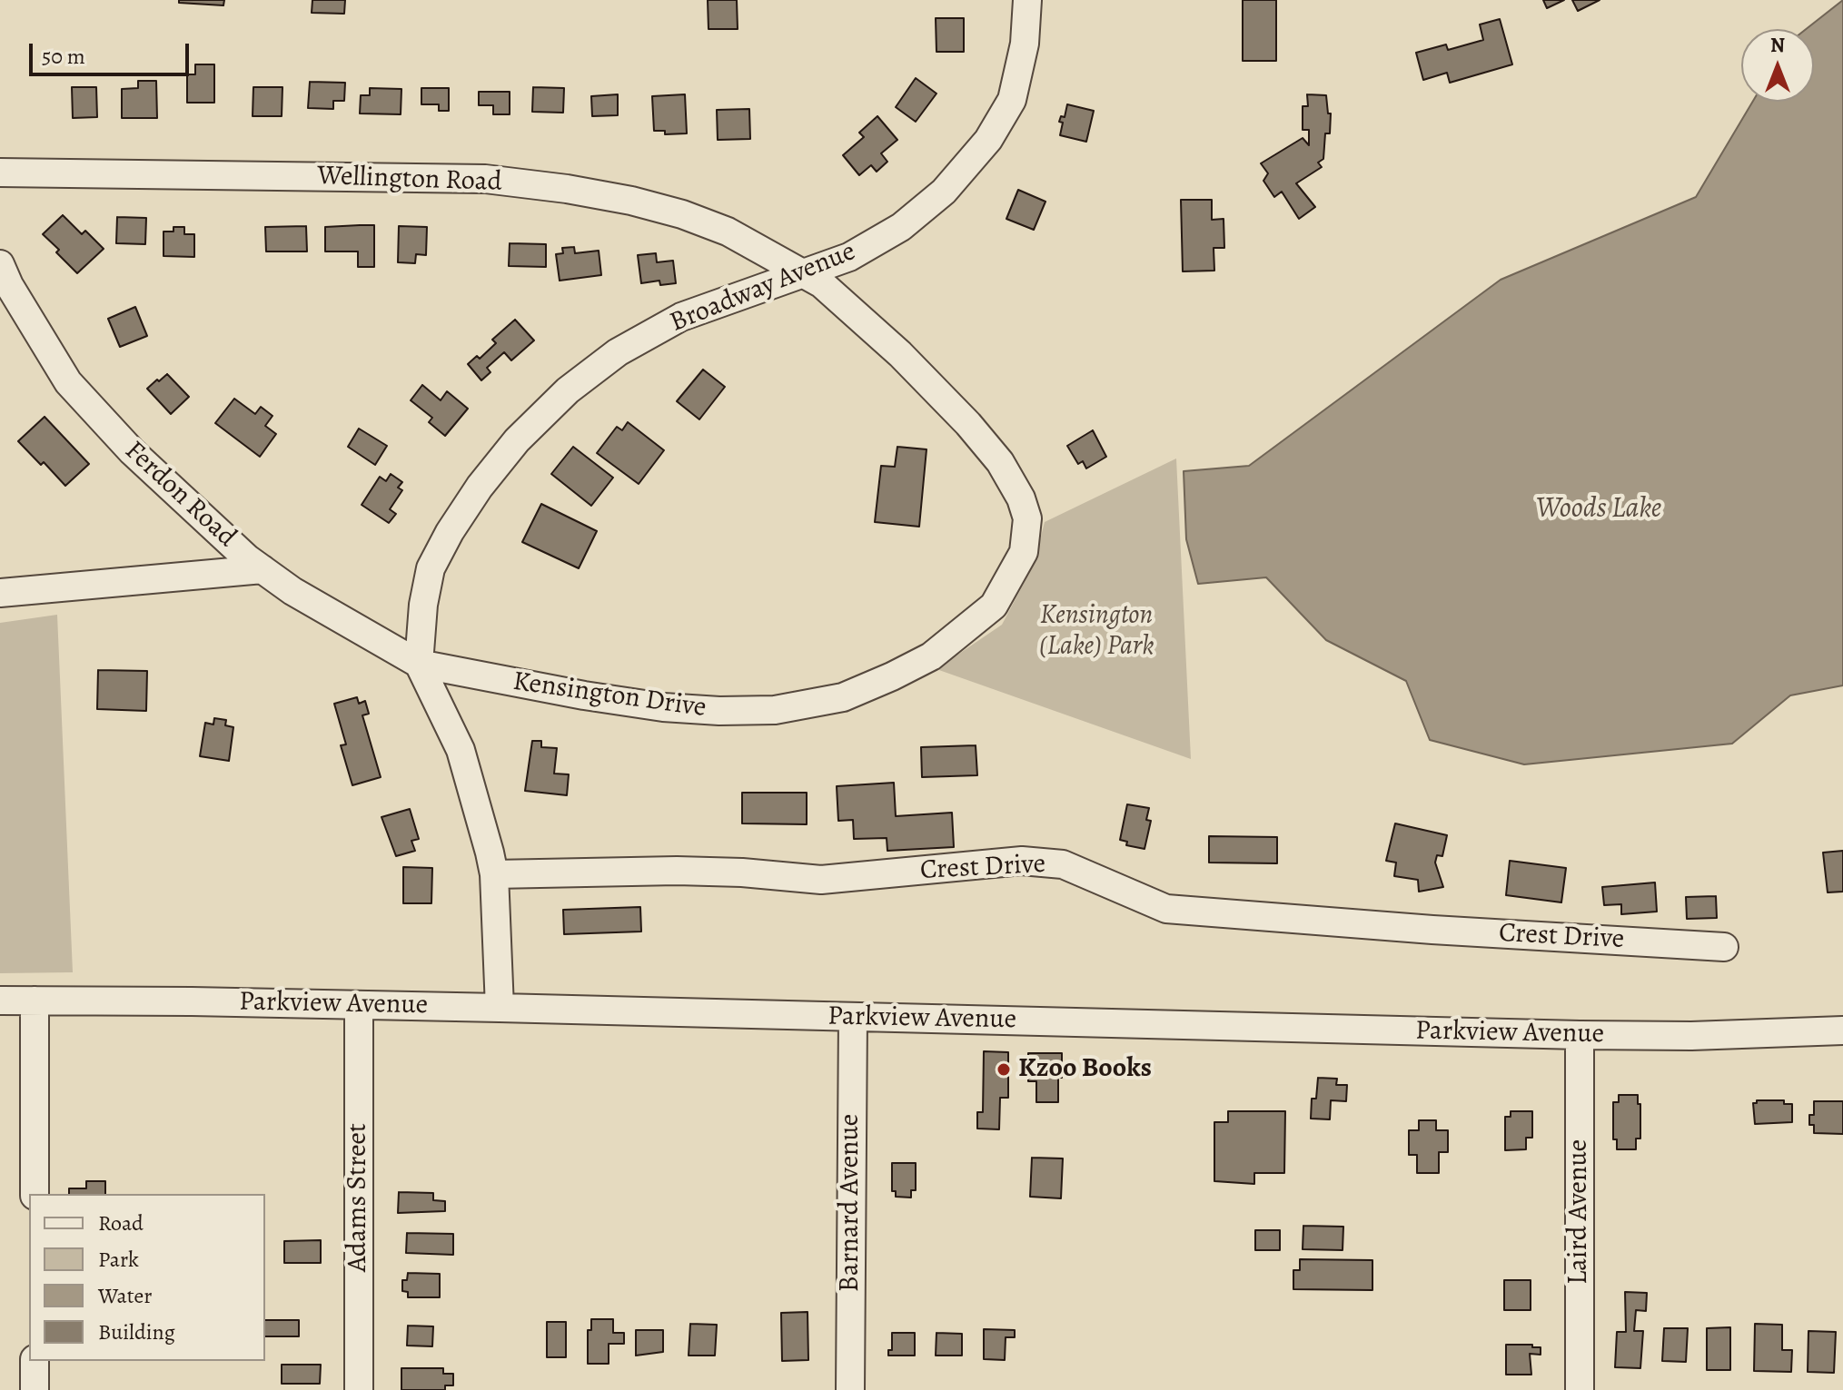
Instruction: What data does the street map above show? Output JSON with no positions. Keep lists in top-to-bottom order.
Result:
{
  "streets": {
    "street": [
      "Wellington Road",
      "Broadway Avenue",
      "Ferdon Road",
      "Kensington Drive",
      "Crest Drive",
      "Parkview Avenue",
      "Adams Street",
      "Barnard Avenue",
      "Laird Avenue"
    ]
  },
  "crossings": [
    ["Wellington Road", "Broadway Avenue"],
    ["Wellington Road", "Kensington Drive"],
    ["Broadway Avenue", "Ferdon Road"],
    ["Broadway Avenue", "Kensington Drive"],
    ["Ferdon Road", "Kensington Drive"],
    ["Parkview Avenue", "Adams Street"],
    ["Parkview Avenue", "Barnard Avenue"],
    ["Parkview Avenue", "Laird Avenue"]
  ],
  "water": ["Woods Lake"],
  "parks": ["Kensington (Lake) Park"],
  "places": ["Kzoo Books"],
  "legend": [
    "Road",
    "Park",
    "Water",
    "Building"
  ],
  "scale_bar": "50 m",
  "north": "top"
}
